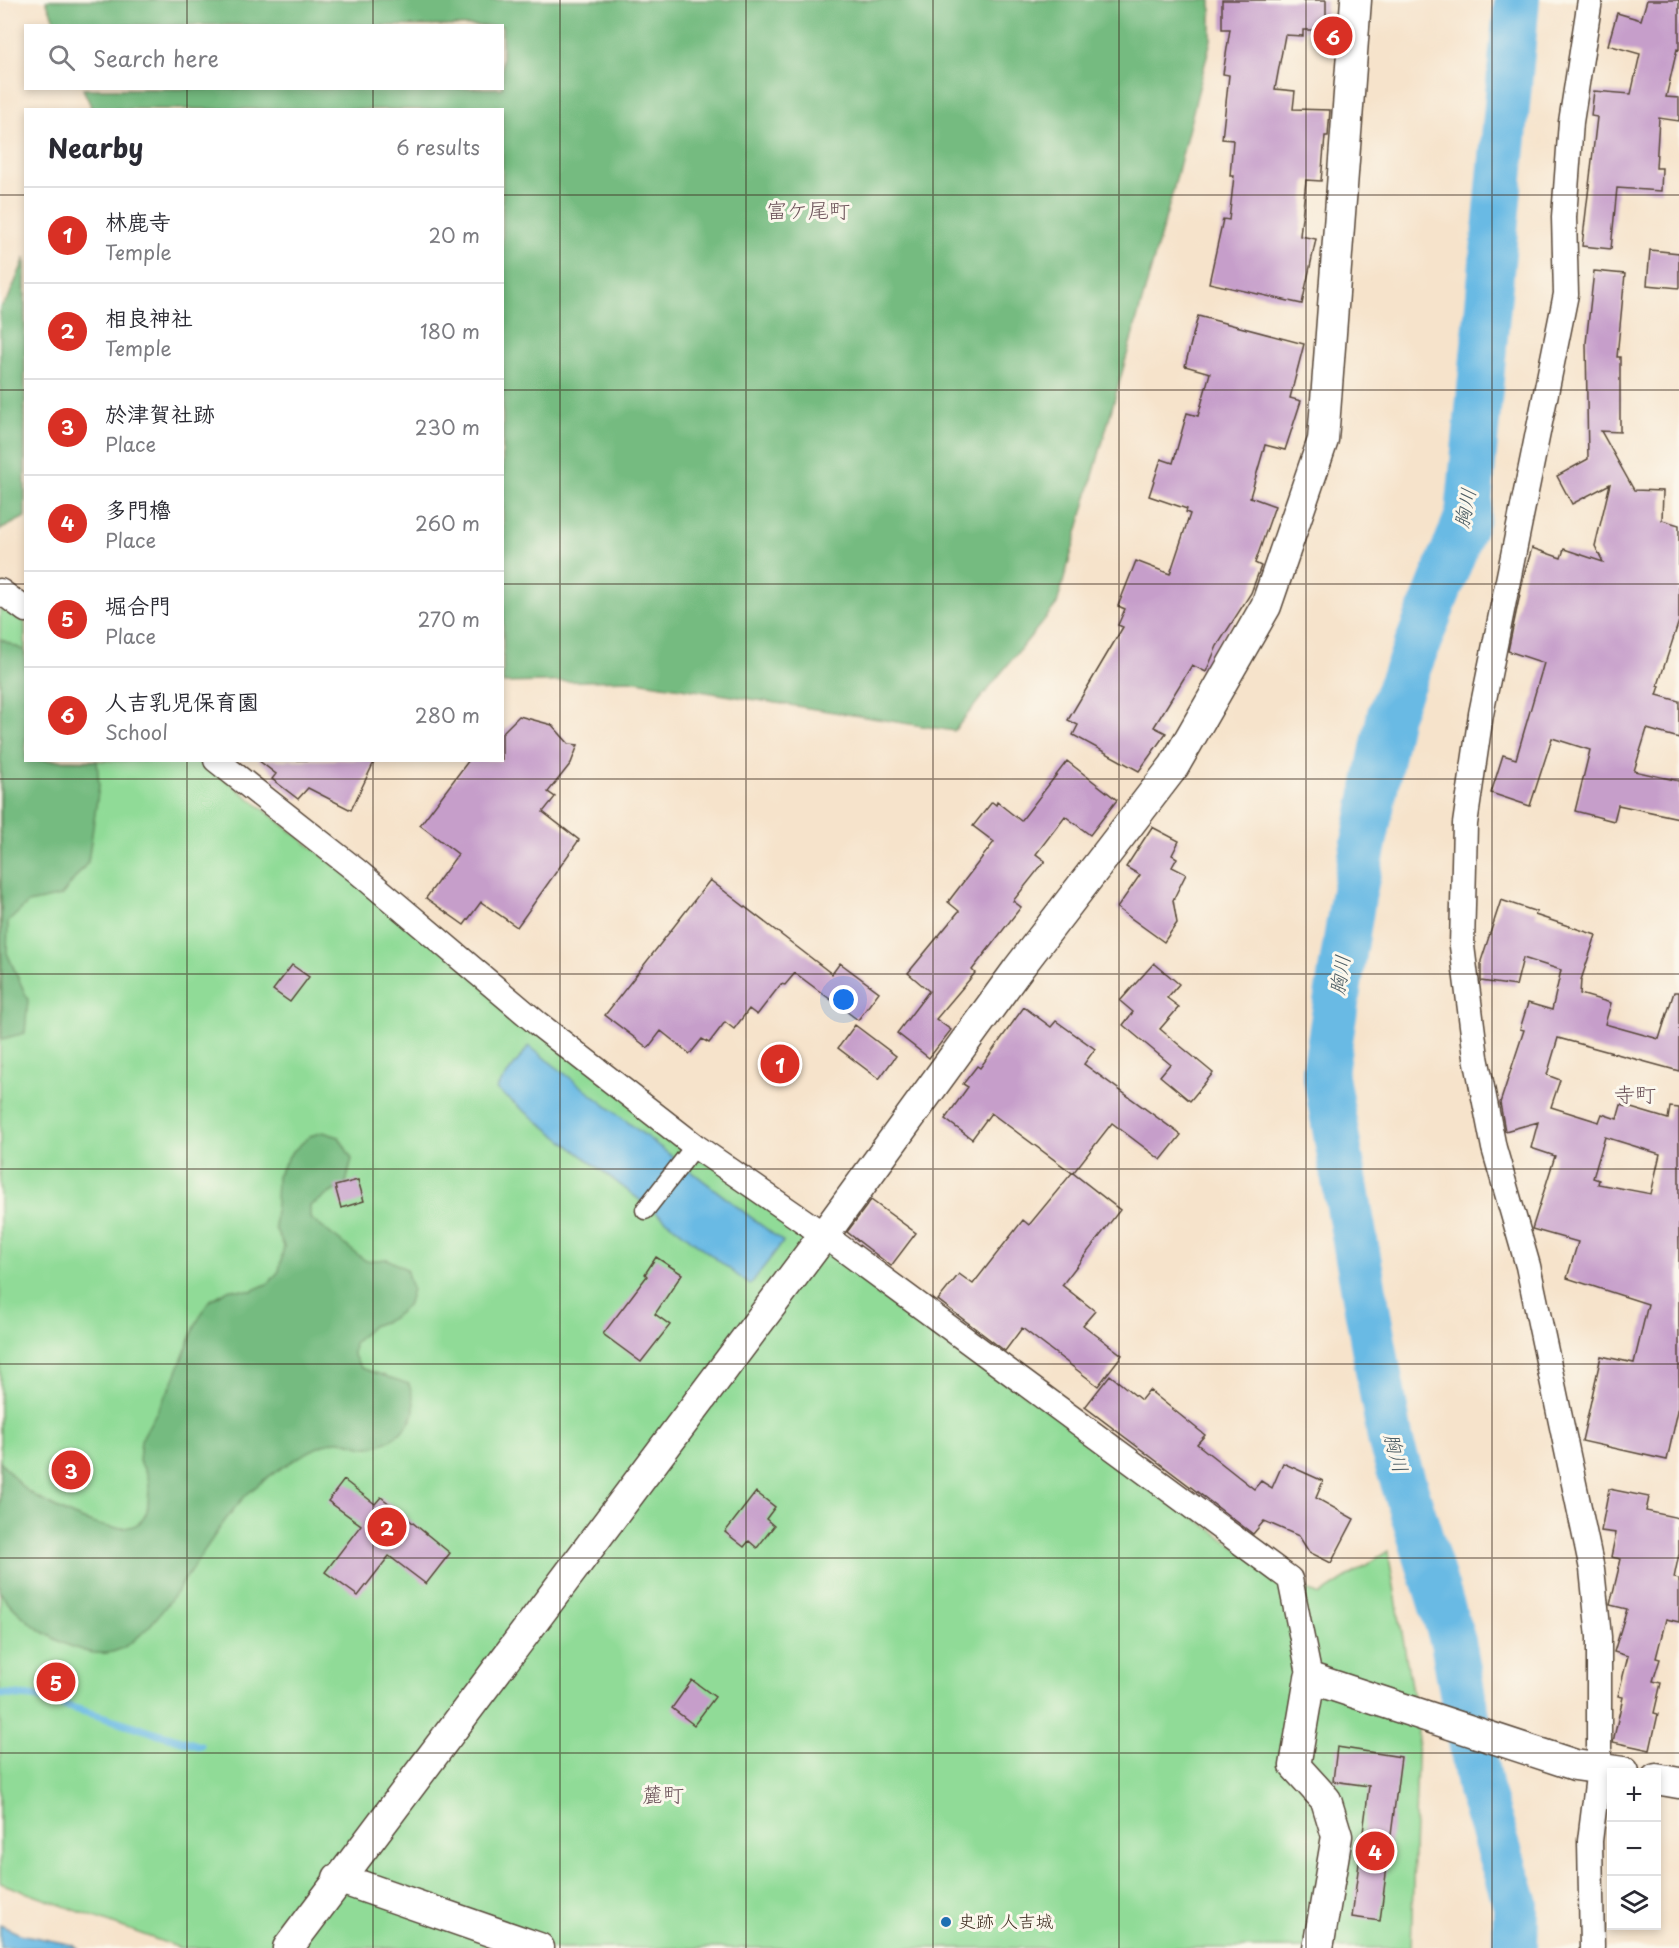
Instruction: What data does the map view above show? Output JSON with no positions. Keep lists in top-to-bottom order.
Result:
{
  "districts": ["富ケ尾町", "寺町", "麓町"],
  "water": ["胸川"],
  "places": ["史跡 人吉城"],
  "page": {
    "pins": [
      "6",
      "1",
      "3",
      "2",
      "5",
      "4"
    ],
    "search": "Search here",
    "heading": ["Nearby", "6 results"],
    "list": [
      {
        "mark": "1",
        "name": "林鹿寺",
        "note": "Temple",
        "value": "20 m"
      },
      {
        "mark": "2",
        "name": "相良神社",
        "note": "Temple",
        "value": "180 m"
      },
      {
        "mark": "3",
        "name": "於津賀社跡",
        "note": "Place",
        "value": "230 m"
      },
      {
        "mark": "4",
        "name": "多門櫓",
        "note": "Place",
        "value": "260 m"
      },
      {
        "mark": "5",
        "name": "堀合門",
        "note": "Place",
        "value": "270 m"
      },
      {
        "mark": "6",
        "name": "人吉乳児保育園",
        "note": "School",
        "value": "280 m"
      }
    ],
    "map_buttons": ["+", "−"]
  }
}
